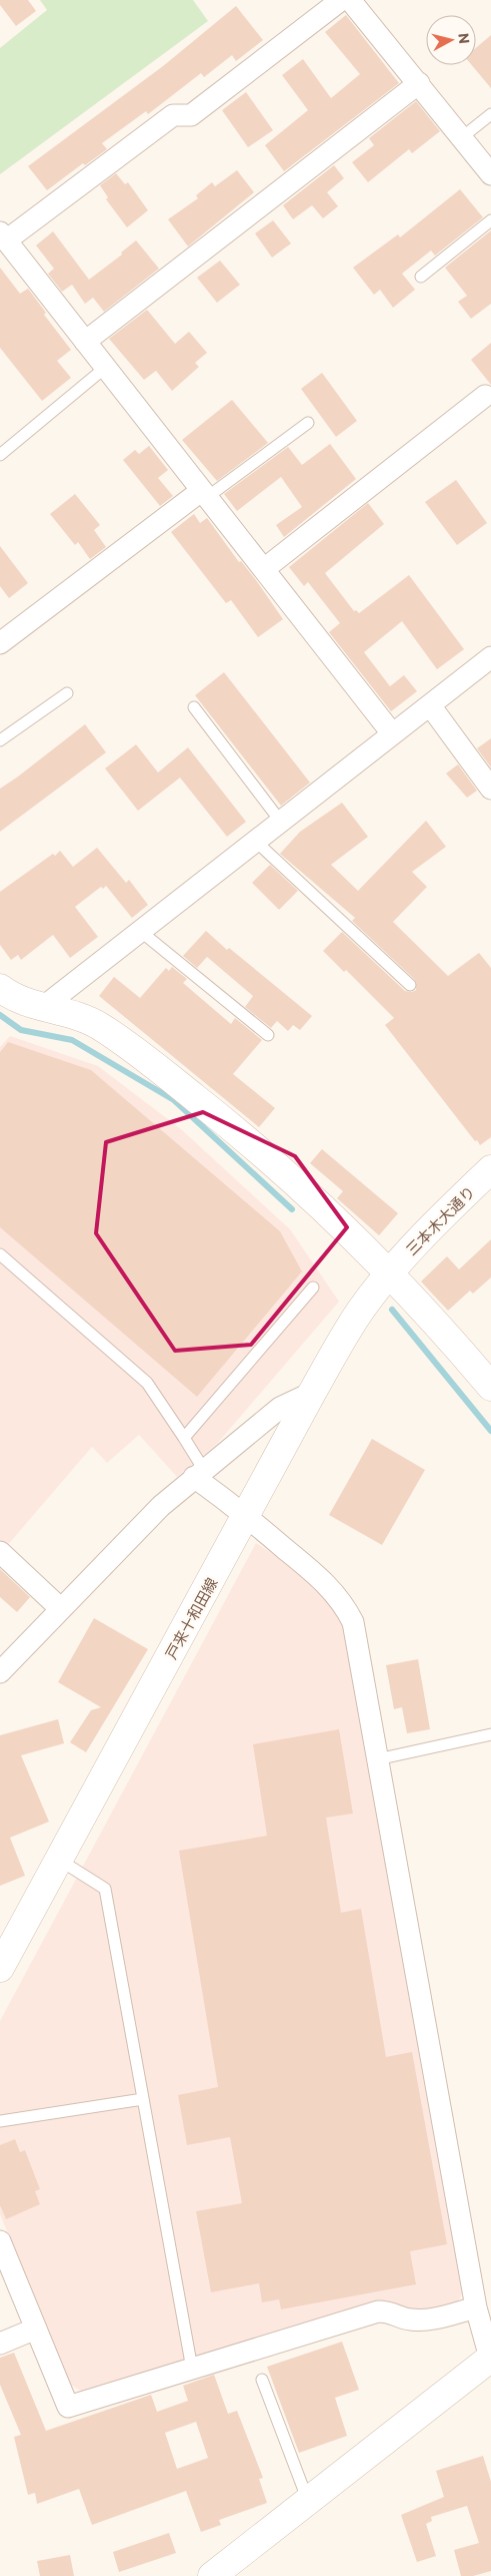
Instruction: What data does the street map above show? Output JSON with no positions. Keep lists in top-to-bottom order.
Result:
{
  "streets": {
    "street": ["三本木大通り", "戸来十和田線"]
  },
  "crossings": [
    ["三本木大通り", "戸来十和田線"]
  ],
  "north": "right"
}
